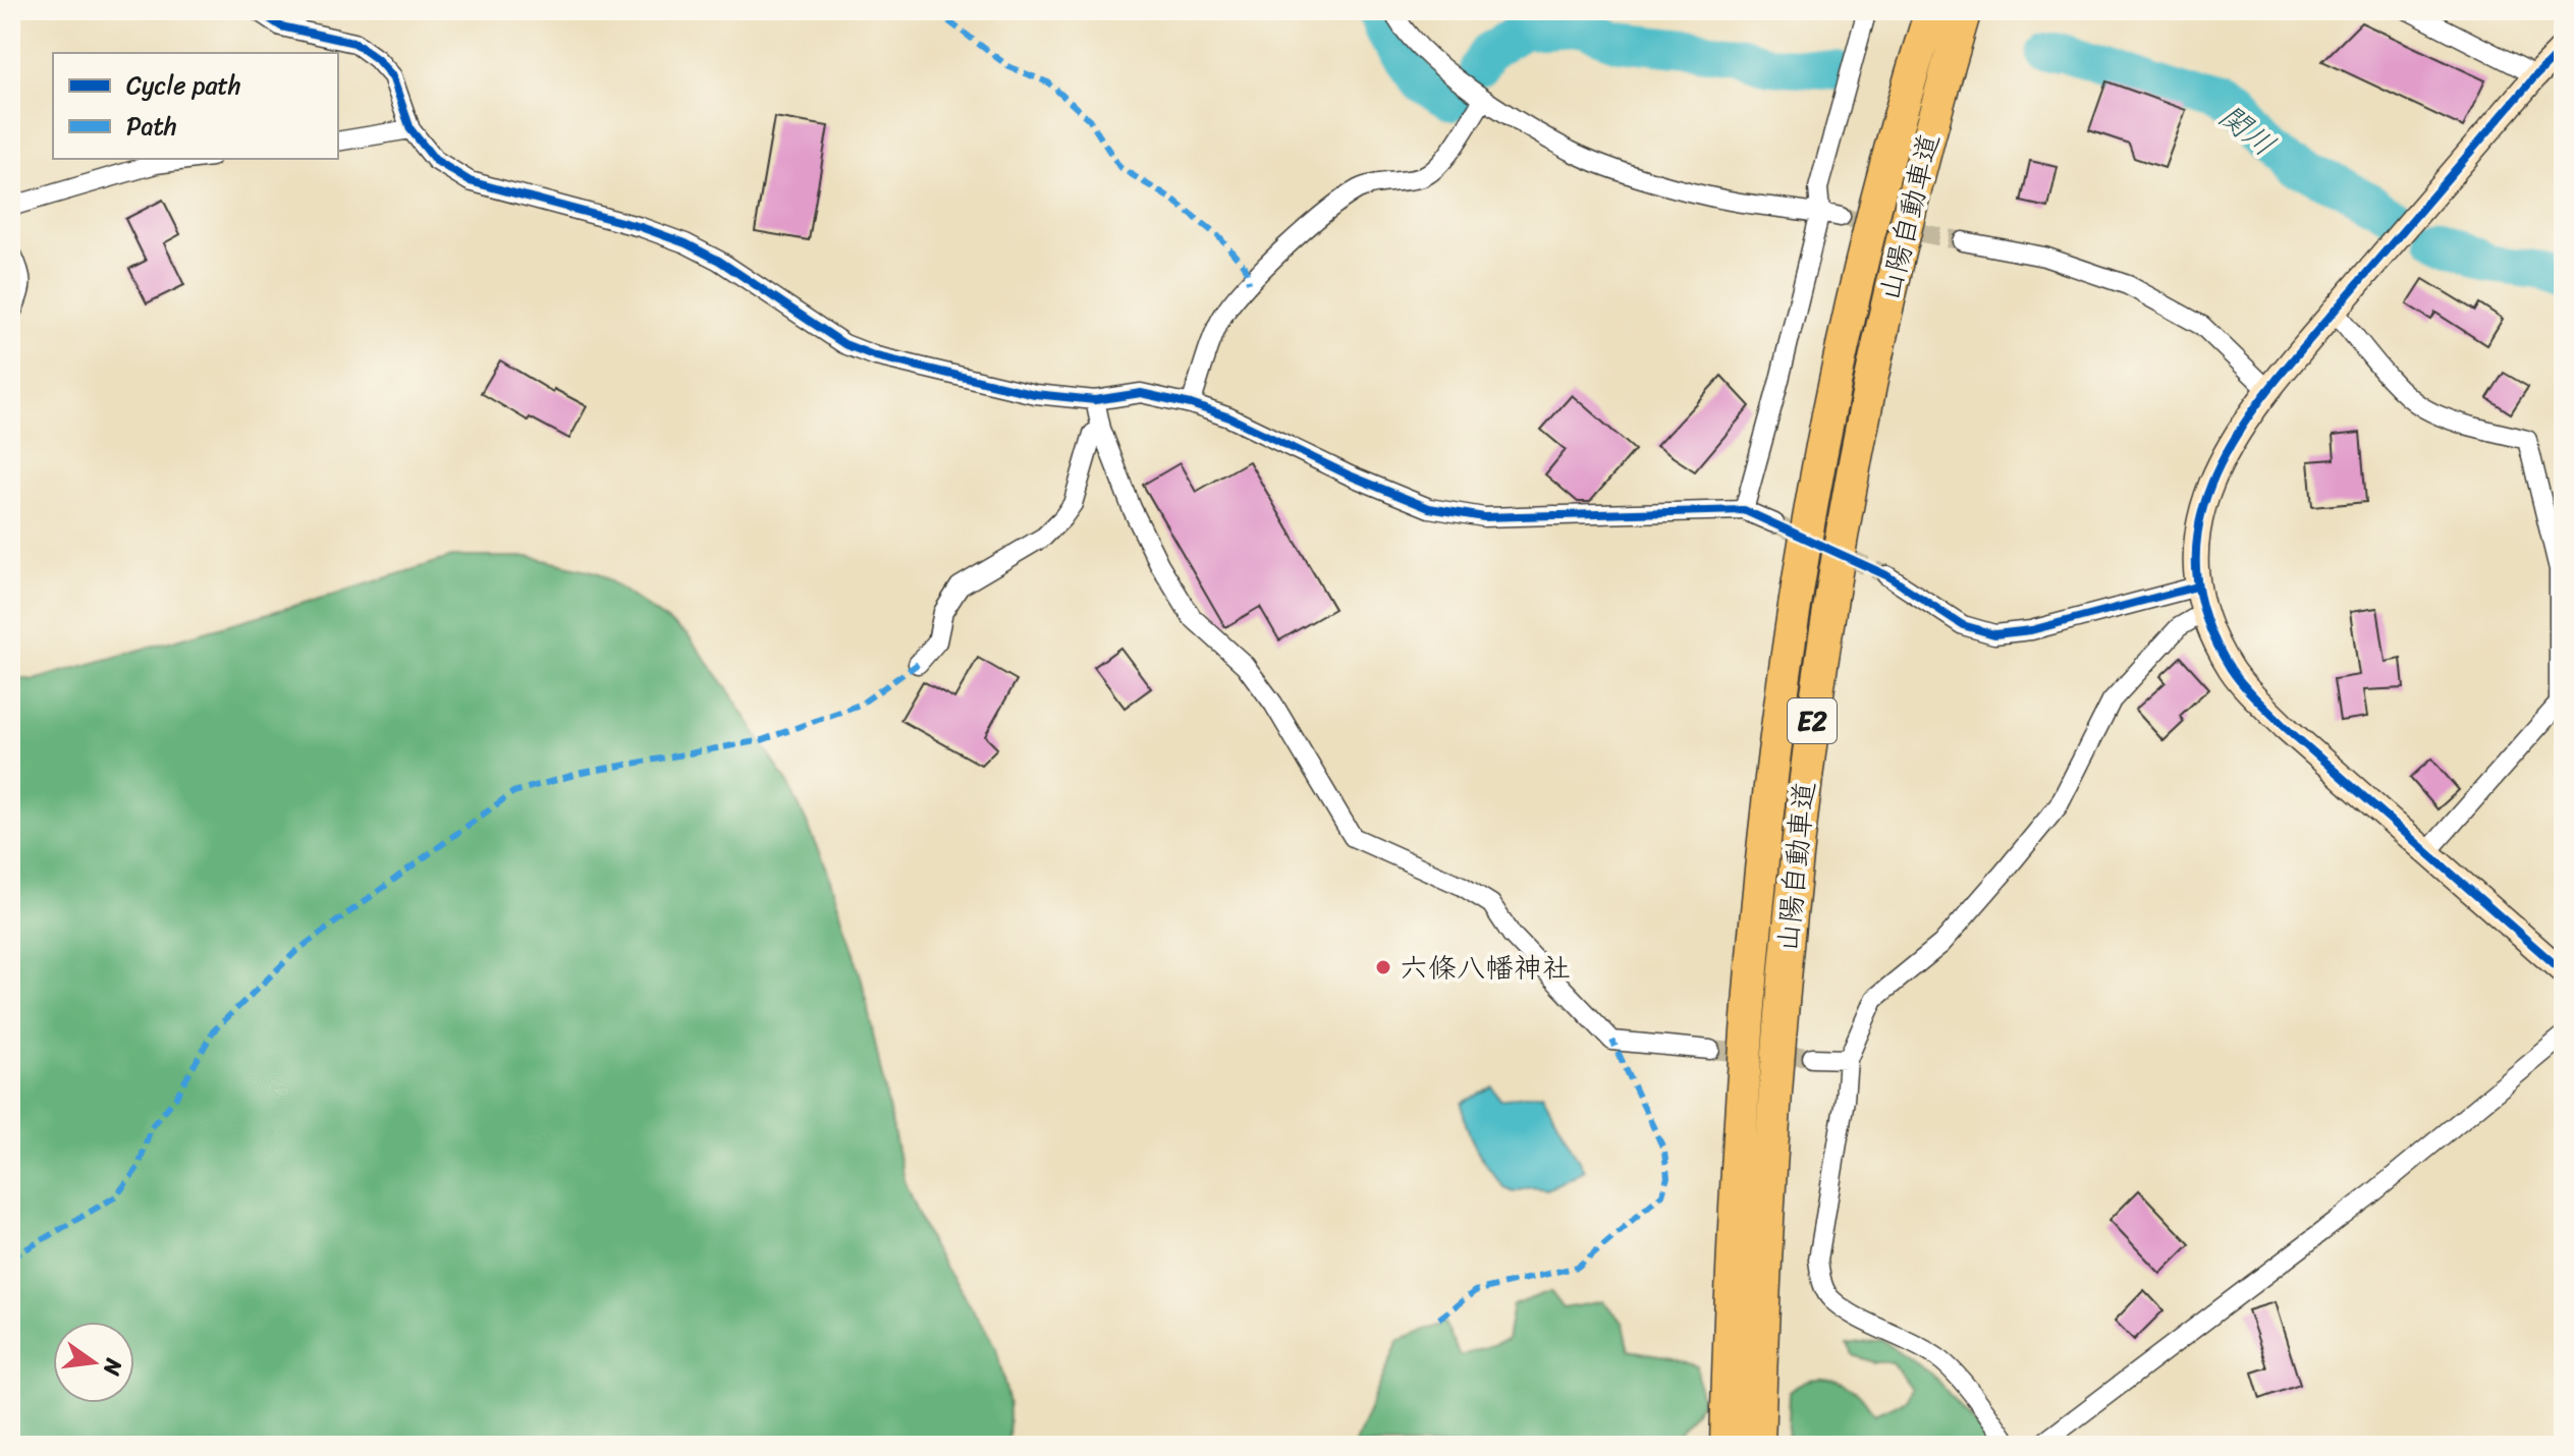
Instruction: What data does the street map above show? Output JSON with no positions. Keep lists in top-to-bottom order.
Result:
{
  "streets": {
    "highway": ["山陽自動車道", "E2"]
  },
  "water": ["関川"],
  "places": ["六條八幡神社"],
  "legend": ["Cycle path", "Path"],
  "north": "right"
}
